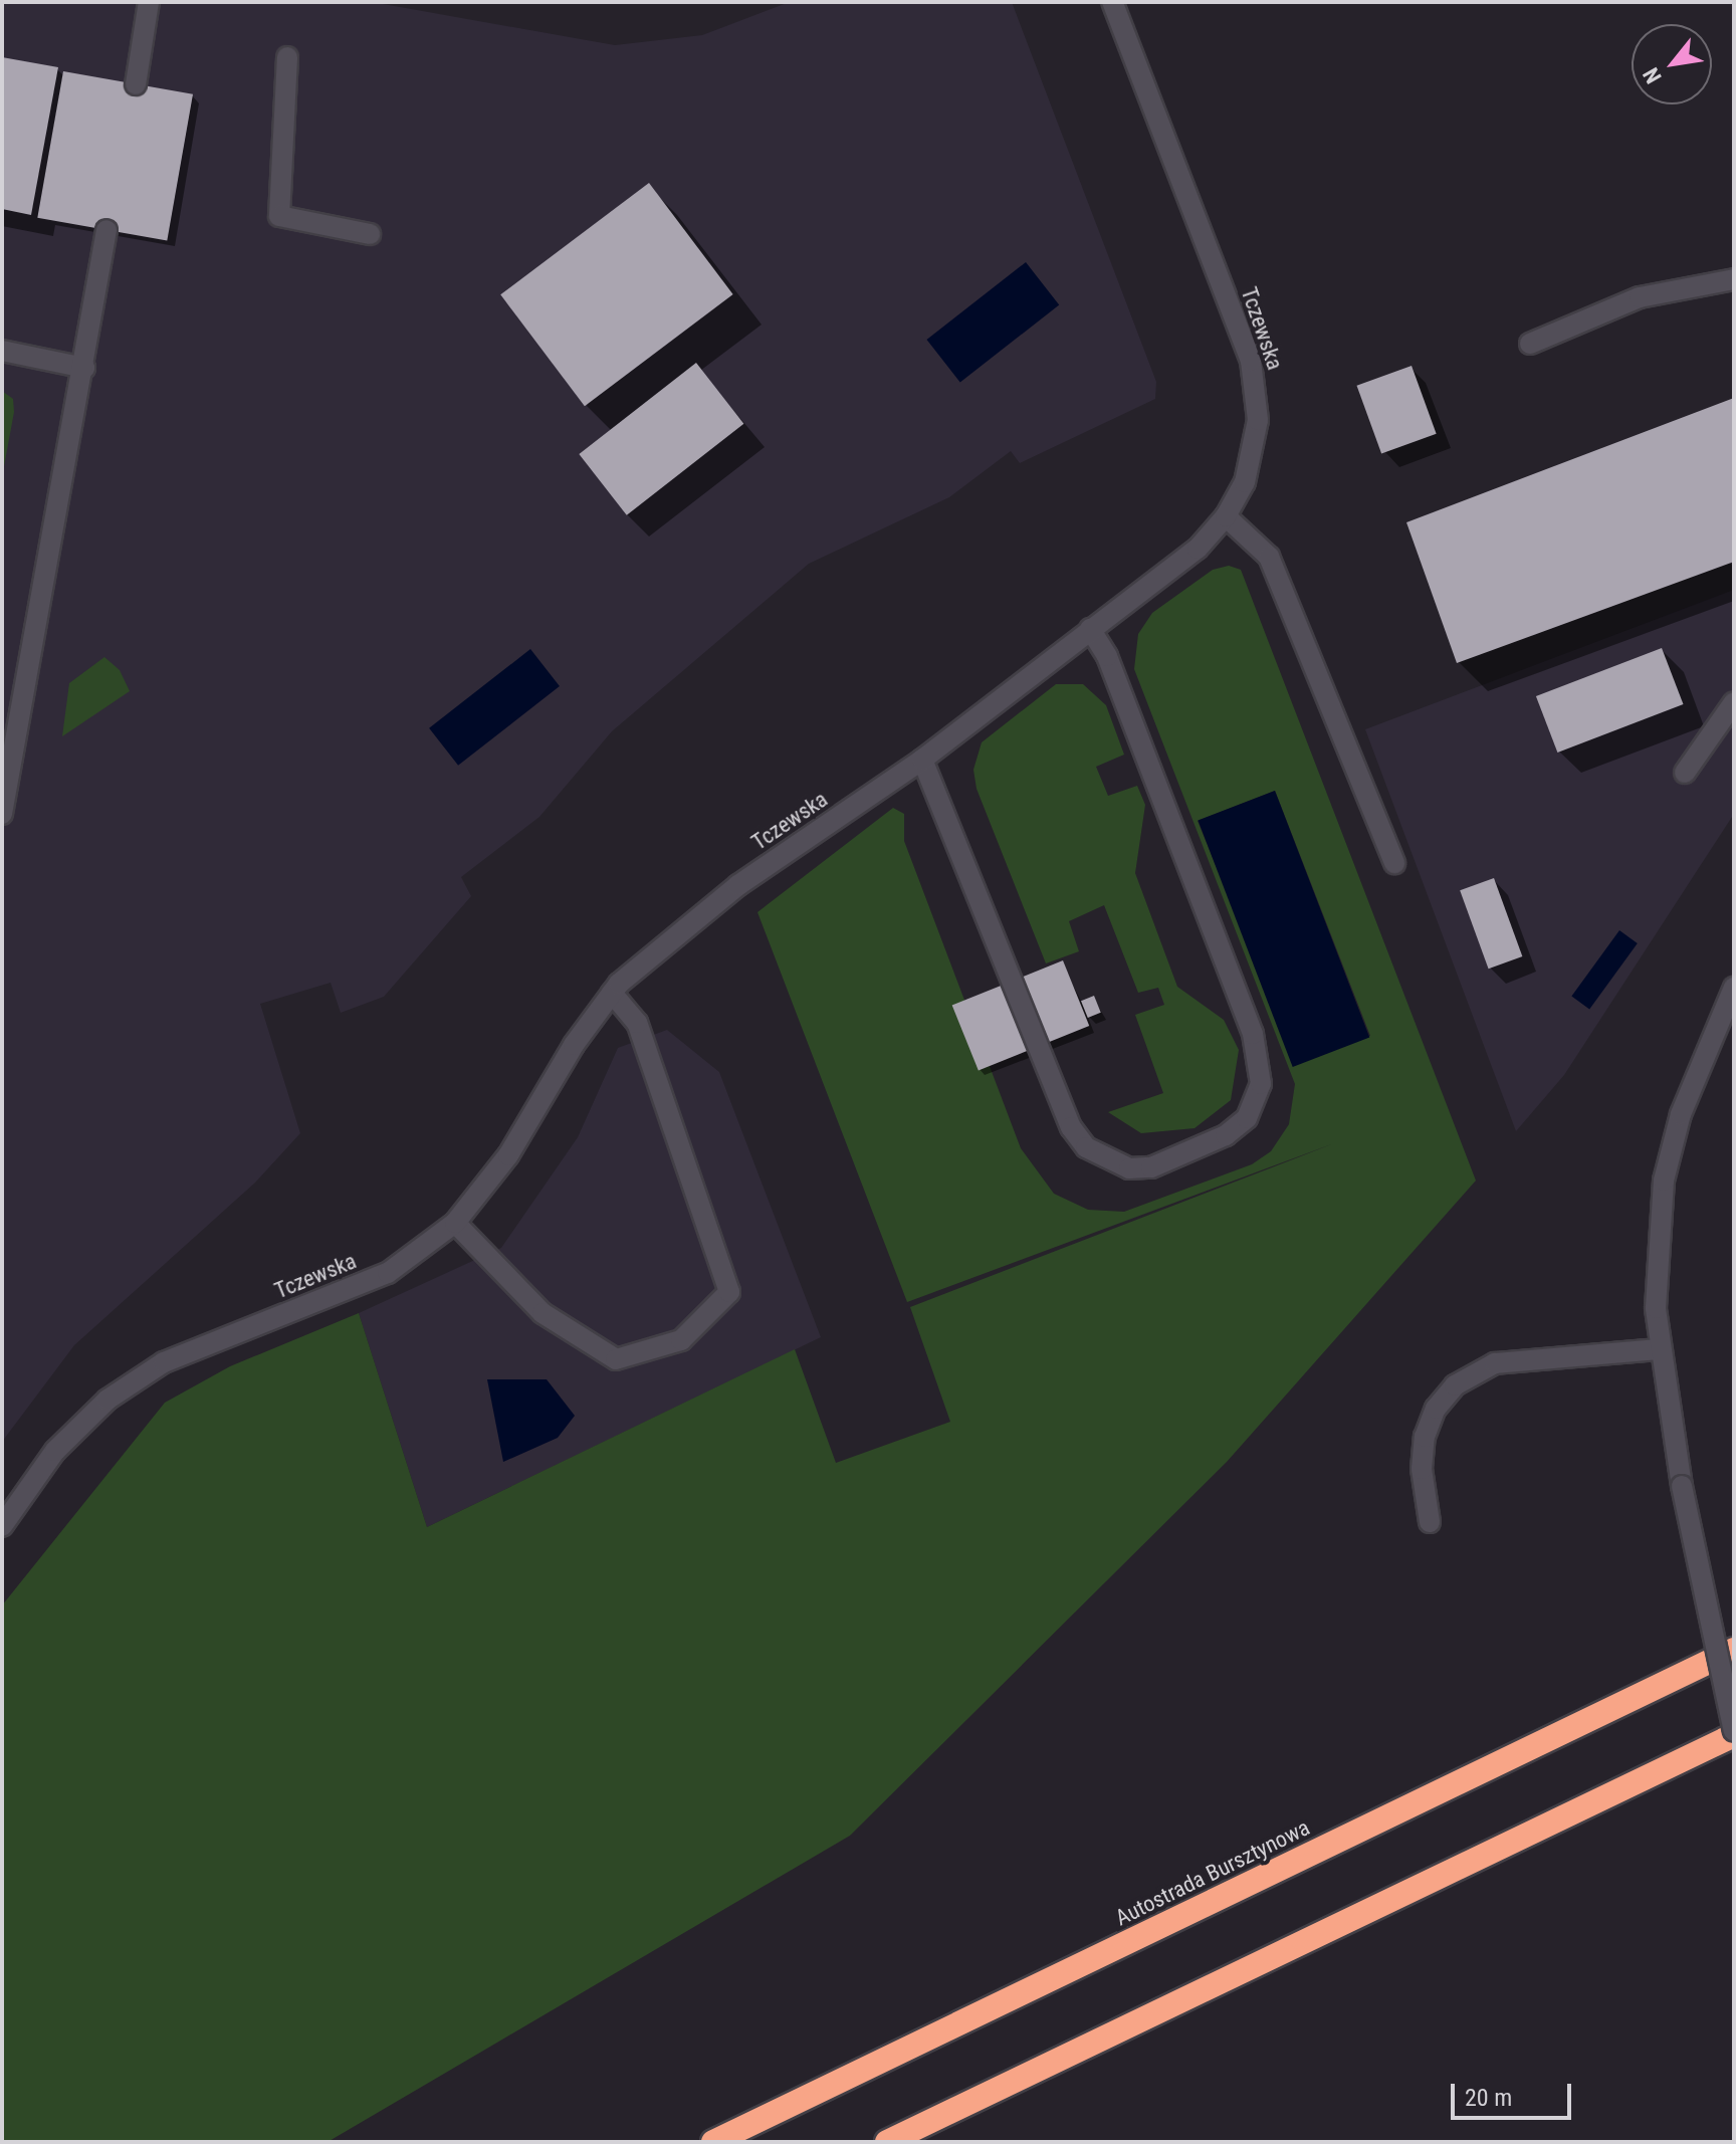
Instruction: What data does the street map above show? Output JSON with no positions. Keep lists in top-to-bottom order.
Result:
{
  "streets": {
    "highway": ["Autostrada Bursztynowa"],
    "street": ["Tczewska"]
  },
  "scale_bar": "20 m",
  "north": "bottom left"
}
